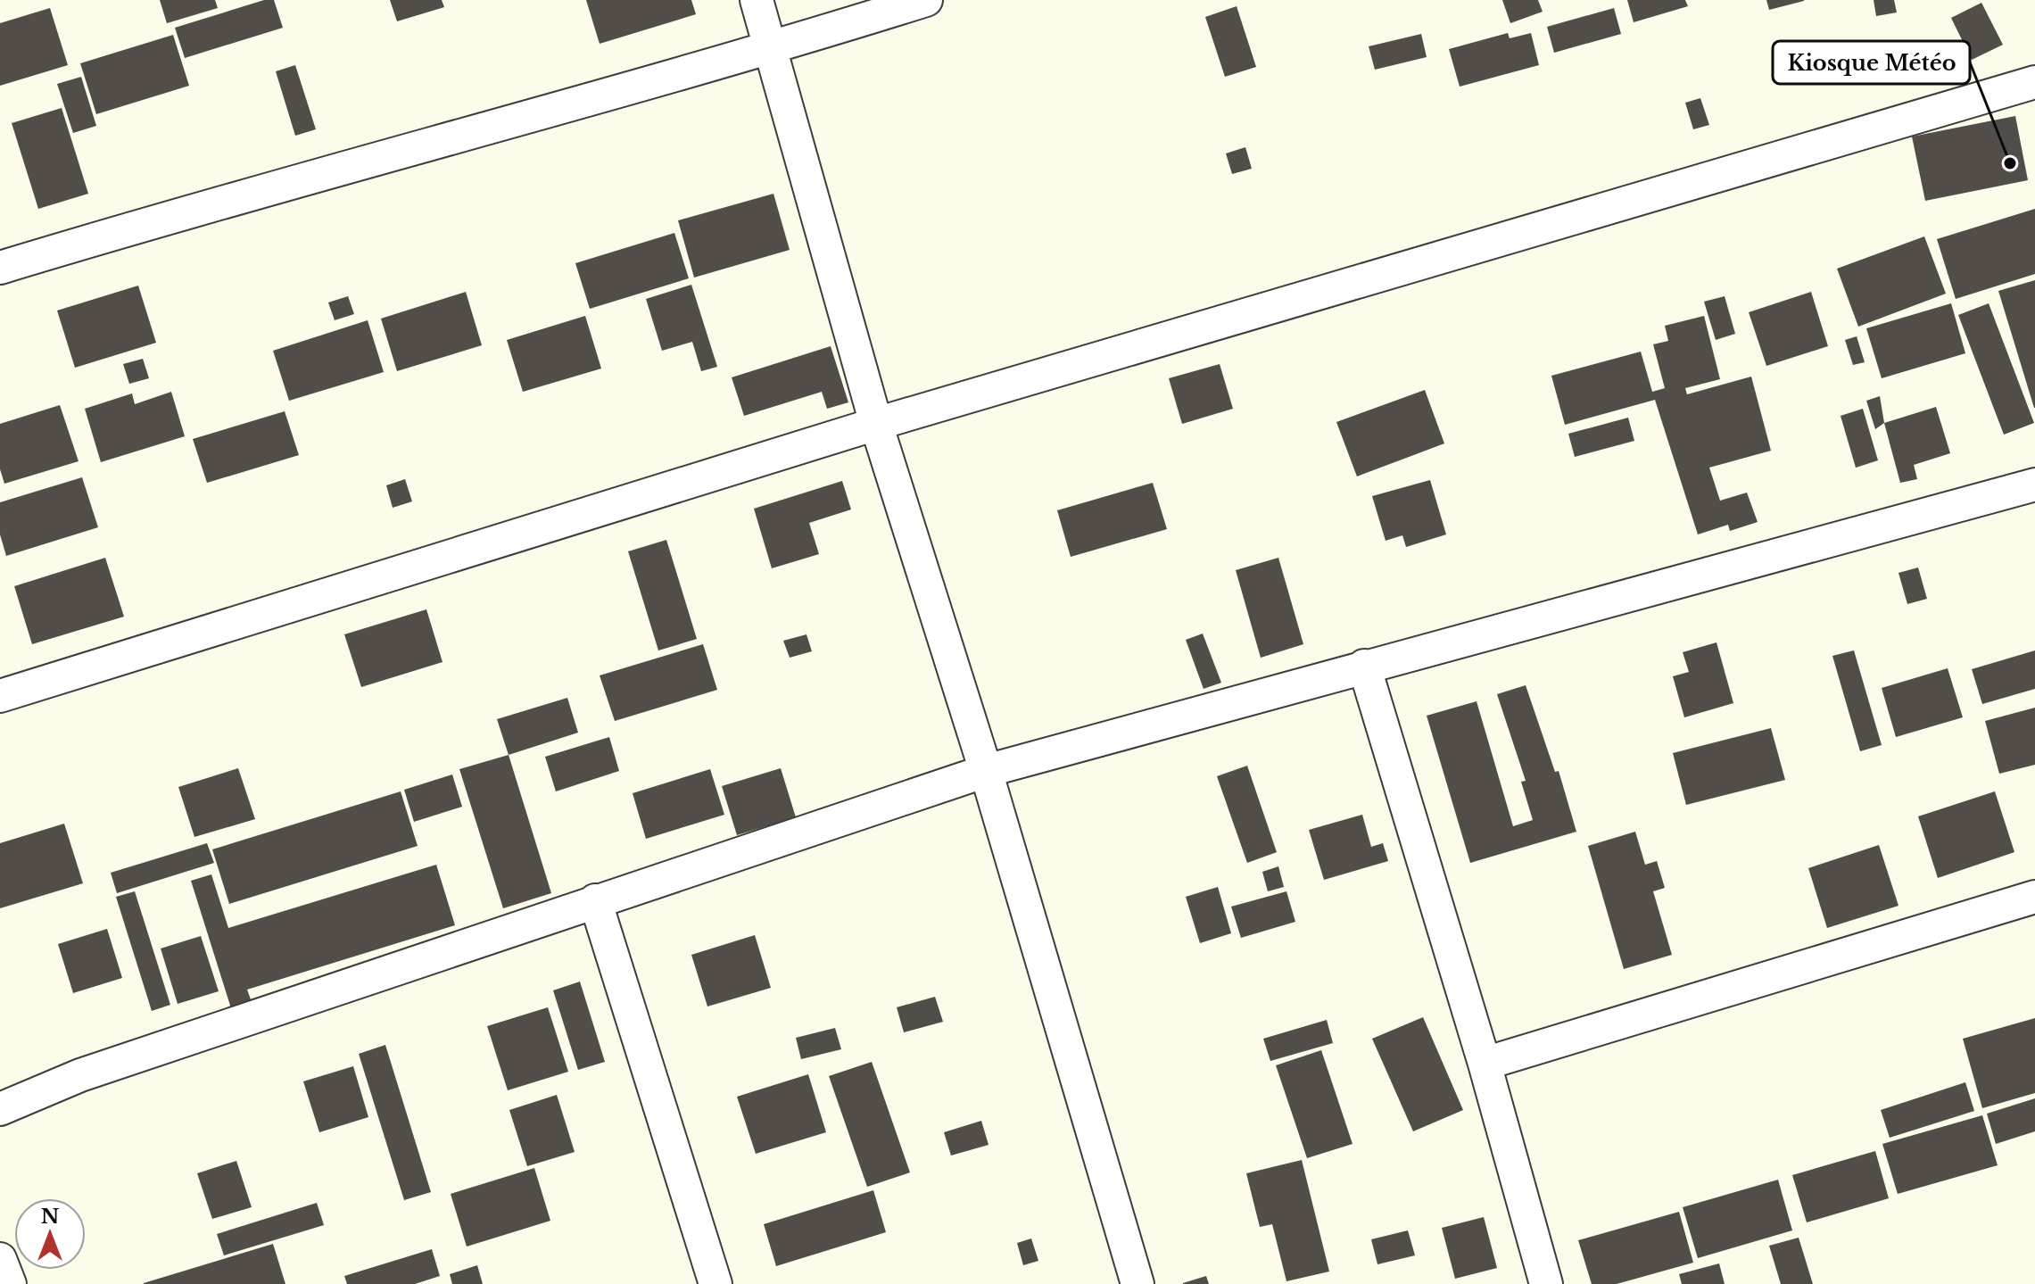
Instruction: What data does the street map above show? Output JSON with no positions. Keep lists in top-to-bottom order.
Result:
{
  "places": ["Kiosque Météo"],
  "north": "top"
}
